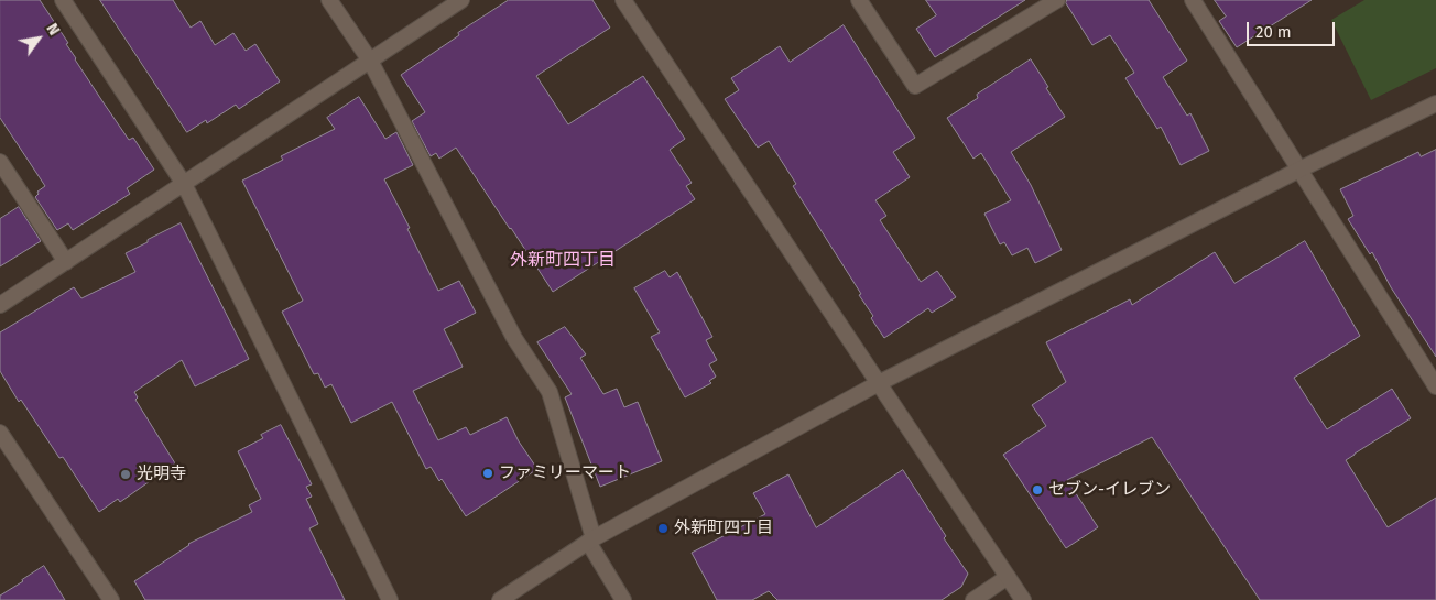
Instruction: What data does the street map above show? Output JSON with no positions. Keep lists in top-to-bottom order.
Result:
{
  "districts": ["外新町四丁目"],
  "places": [
    "ファミリーマート",
    "光明寺",
    "セブン-イレブン",
    "外新町四丁目"
  ],
  "scale_bar": "20 m",
  "north": "top right"
}
